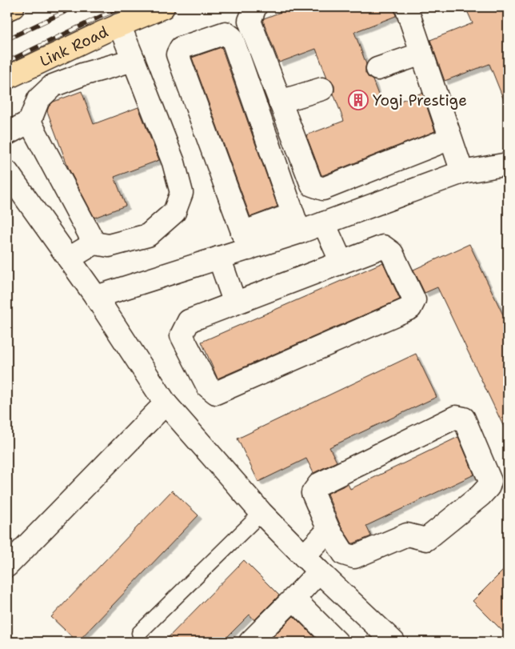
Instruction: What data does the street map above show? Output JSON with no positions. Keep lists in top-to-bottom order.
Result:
{
  "streets": {
    "main road": ["Link Road"]
  },
  "places": {
    "building": ["Yogi Prestige"]
  }
}
